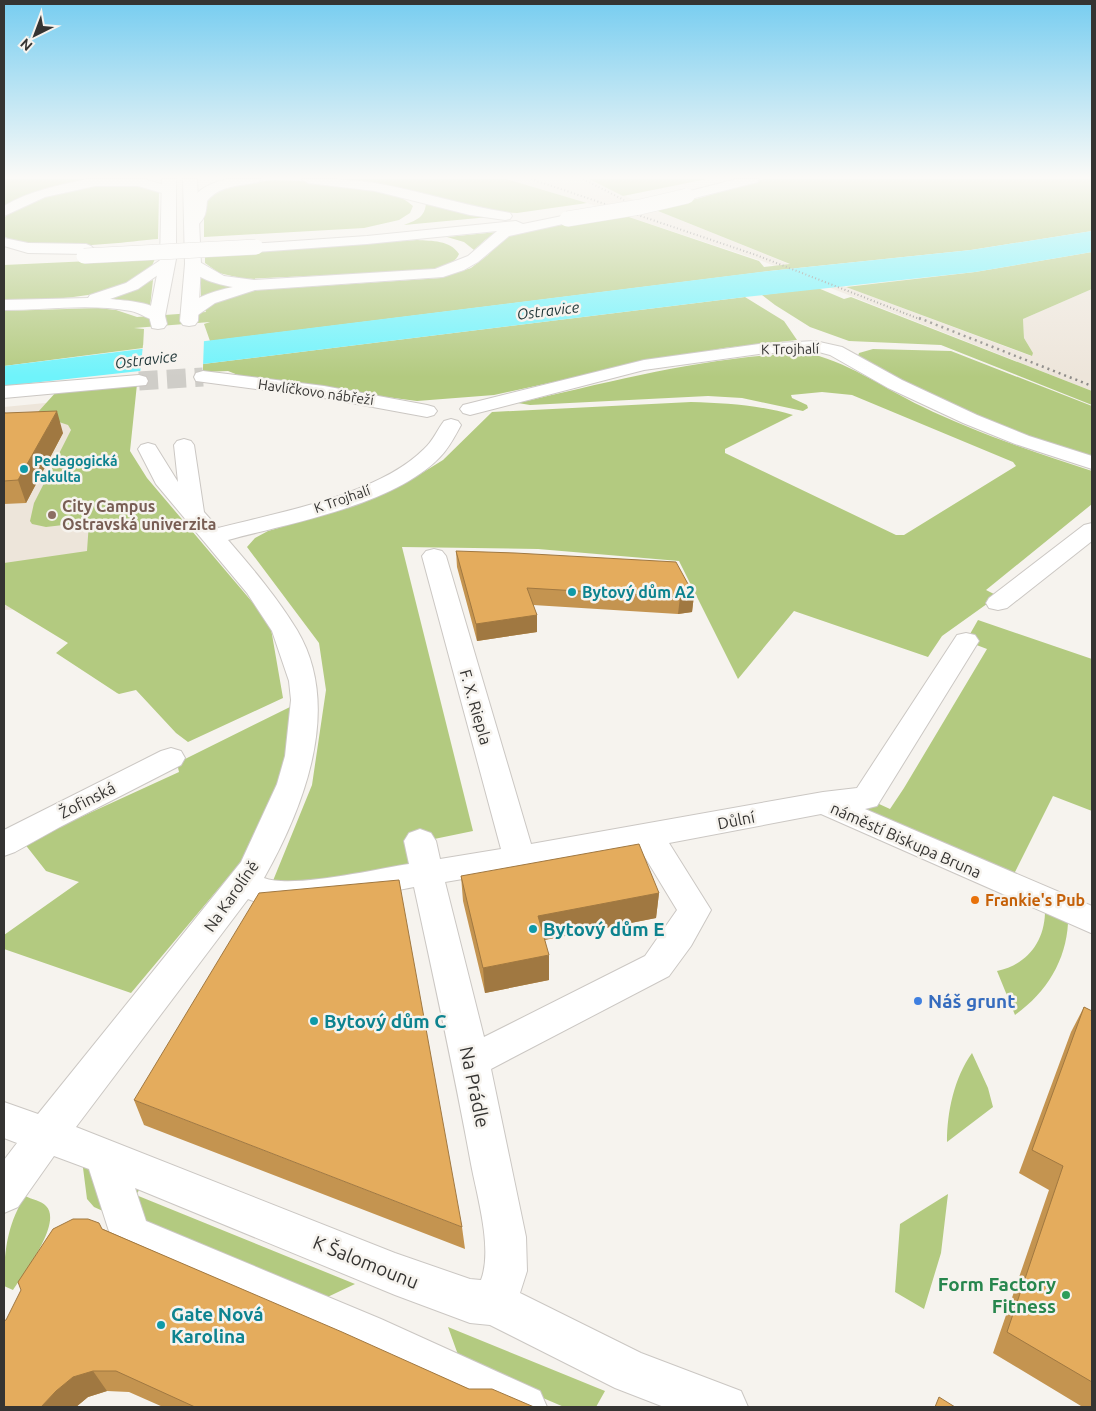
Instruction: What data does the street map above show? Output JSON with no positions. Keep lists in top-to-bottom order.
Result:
{
  "streets": {
    "street": [
      "K Trojhalí",
      "Havlíčkovo nábřeží",
      "F. X. Riepla",
      "Žofinská",
      "Důlní",
      "náměstí Biskupa Bruna",
      "Na Karolíně",
      "Na Prádle",
      "K Šalomounu"
    ]
  },
  "crossings": [
    ["K Trojhalí", "Havlíčkovo nábřeží"],
    ["K Trojhalí", "Na Karolíně"],
    ["Důlní", "náměstí Biskupa Bruna"],
    ["Na Karolíně", "K Šalomounu"],
    ["Na Prádle", "K Šalomounu"]
  ],
  "water": ["Ostravice"],
  "places": [
    "Pedagogická fakulta",
    "City Campus Ostravská univerzita",
    "Bytový dům A2",
    "Frankie's Pub",
    "Bytový dům E",
    "Náš grunt",
    "Bytový dům C",
    "Form Factory Fitness",
    "Gate Nová Karolina"
  ],
  "north": "bottom left"
}
